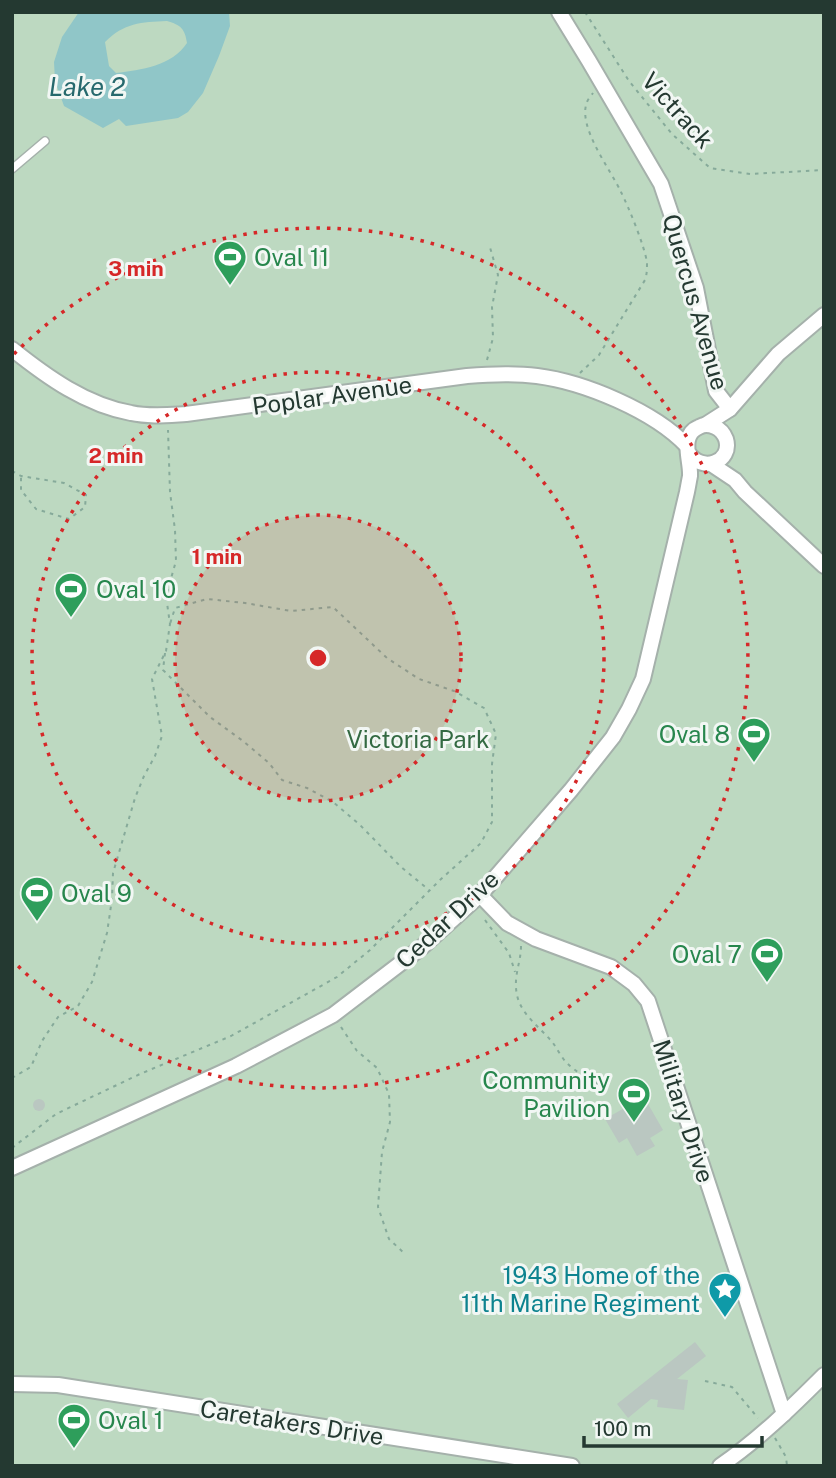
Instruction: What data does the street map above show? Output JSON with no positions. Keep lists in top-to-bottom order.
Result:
{
  "streets": {
    "street": [
      "Quercus Avenue",
      "Poplar Avenue",
      "Cedar Drive",
      "Military Drive",
      "Caretakers Drive"
    ],
    "path": ["Victrack"]
  },
  "crossings": [
    ["Poplar Avenue", "Cedar Drive"],
    ["Cedar Drive", "Military Drive"]
  ],
  "water": ["Lake 2"],
  "parks": ["Victoria Park"],
  "places": {
    "sports": [
      "Oval 11",
      "Oval 10",
      "Oval 8",
      "Oval 9",
      "Oval 7",
      "Community Pavilion",
      "Oval 1"
    ],
    "place": ["1943 Home of the 11th Marine Regiment"]
  },
  "scale_bar": "100 m",
  "rings": ["3 min", "2 min", "1 min"]
}
